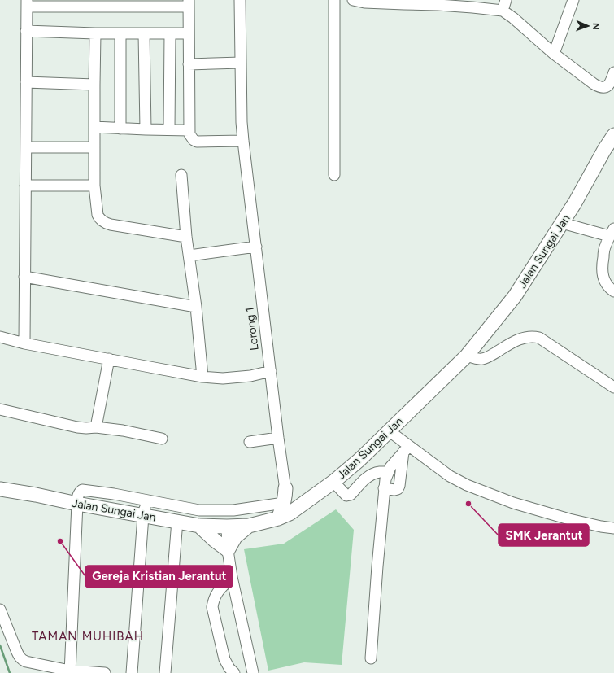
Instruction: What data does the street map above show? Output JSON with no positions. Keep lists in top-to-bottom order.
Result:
{
  "streets": {
    "main road": ["Jalan Sungai Jan"],
    "street": ["Lorong 1"]
  },
  "districts": ["TAMAN MUHIBAH"],
  "places": ["SMK Jerantut", "Gereja Kristian Jerantut"],
  "north": "right"
}
